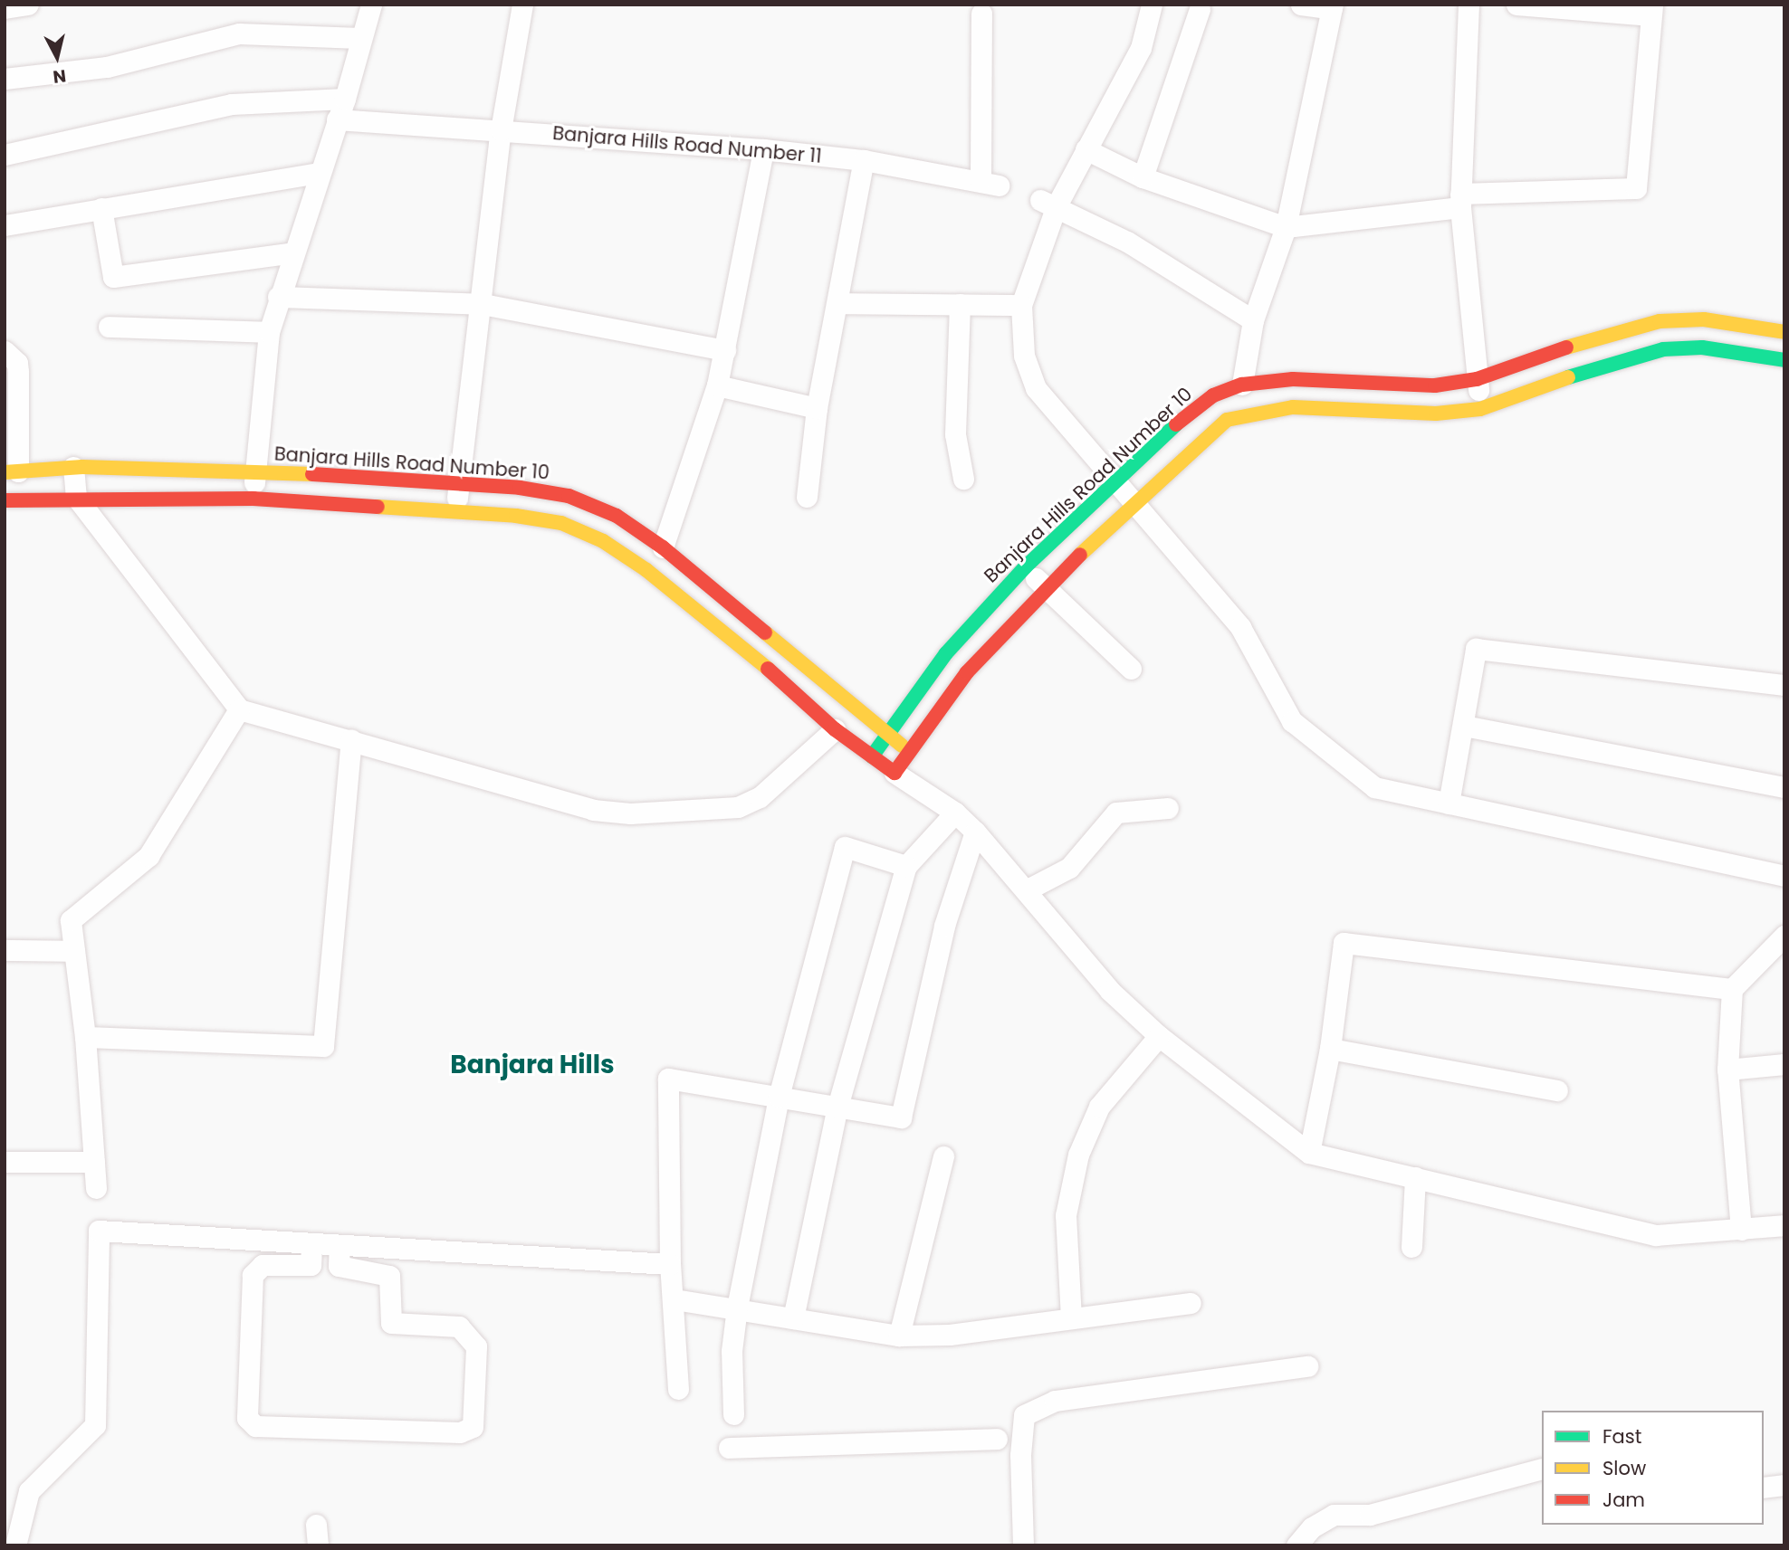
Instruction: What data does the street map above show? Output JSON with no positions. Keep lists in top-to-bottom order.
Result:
{
  "streets": {
    "main road": ["Banjara Hills Road Number 10"],
    "street": ["Banjara Hills Road Number 11"]
  },
  "districts": ["Banjara Hills"],
  "legend": ["Fast", "Slow", "Jam"],
  "north": "bottom"
}
